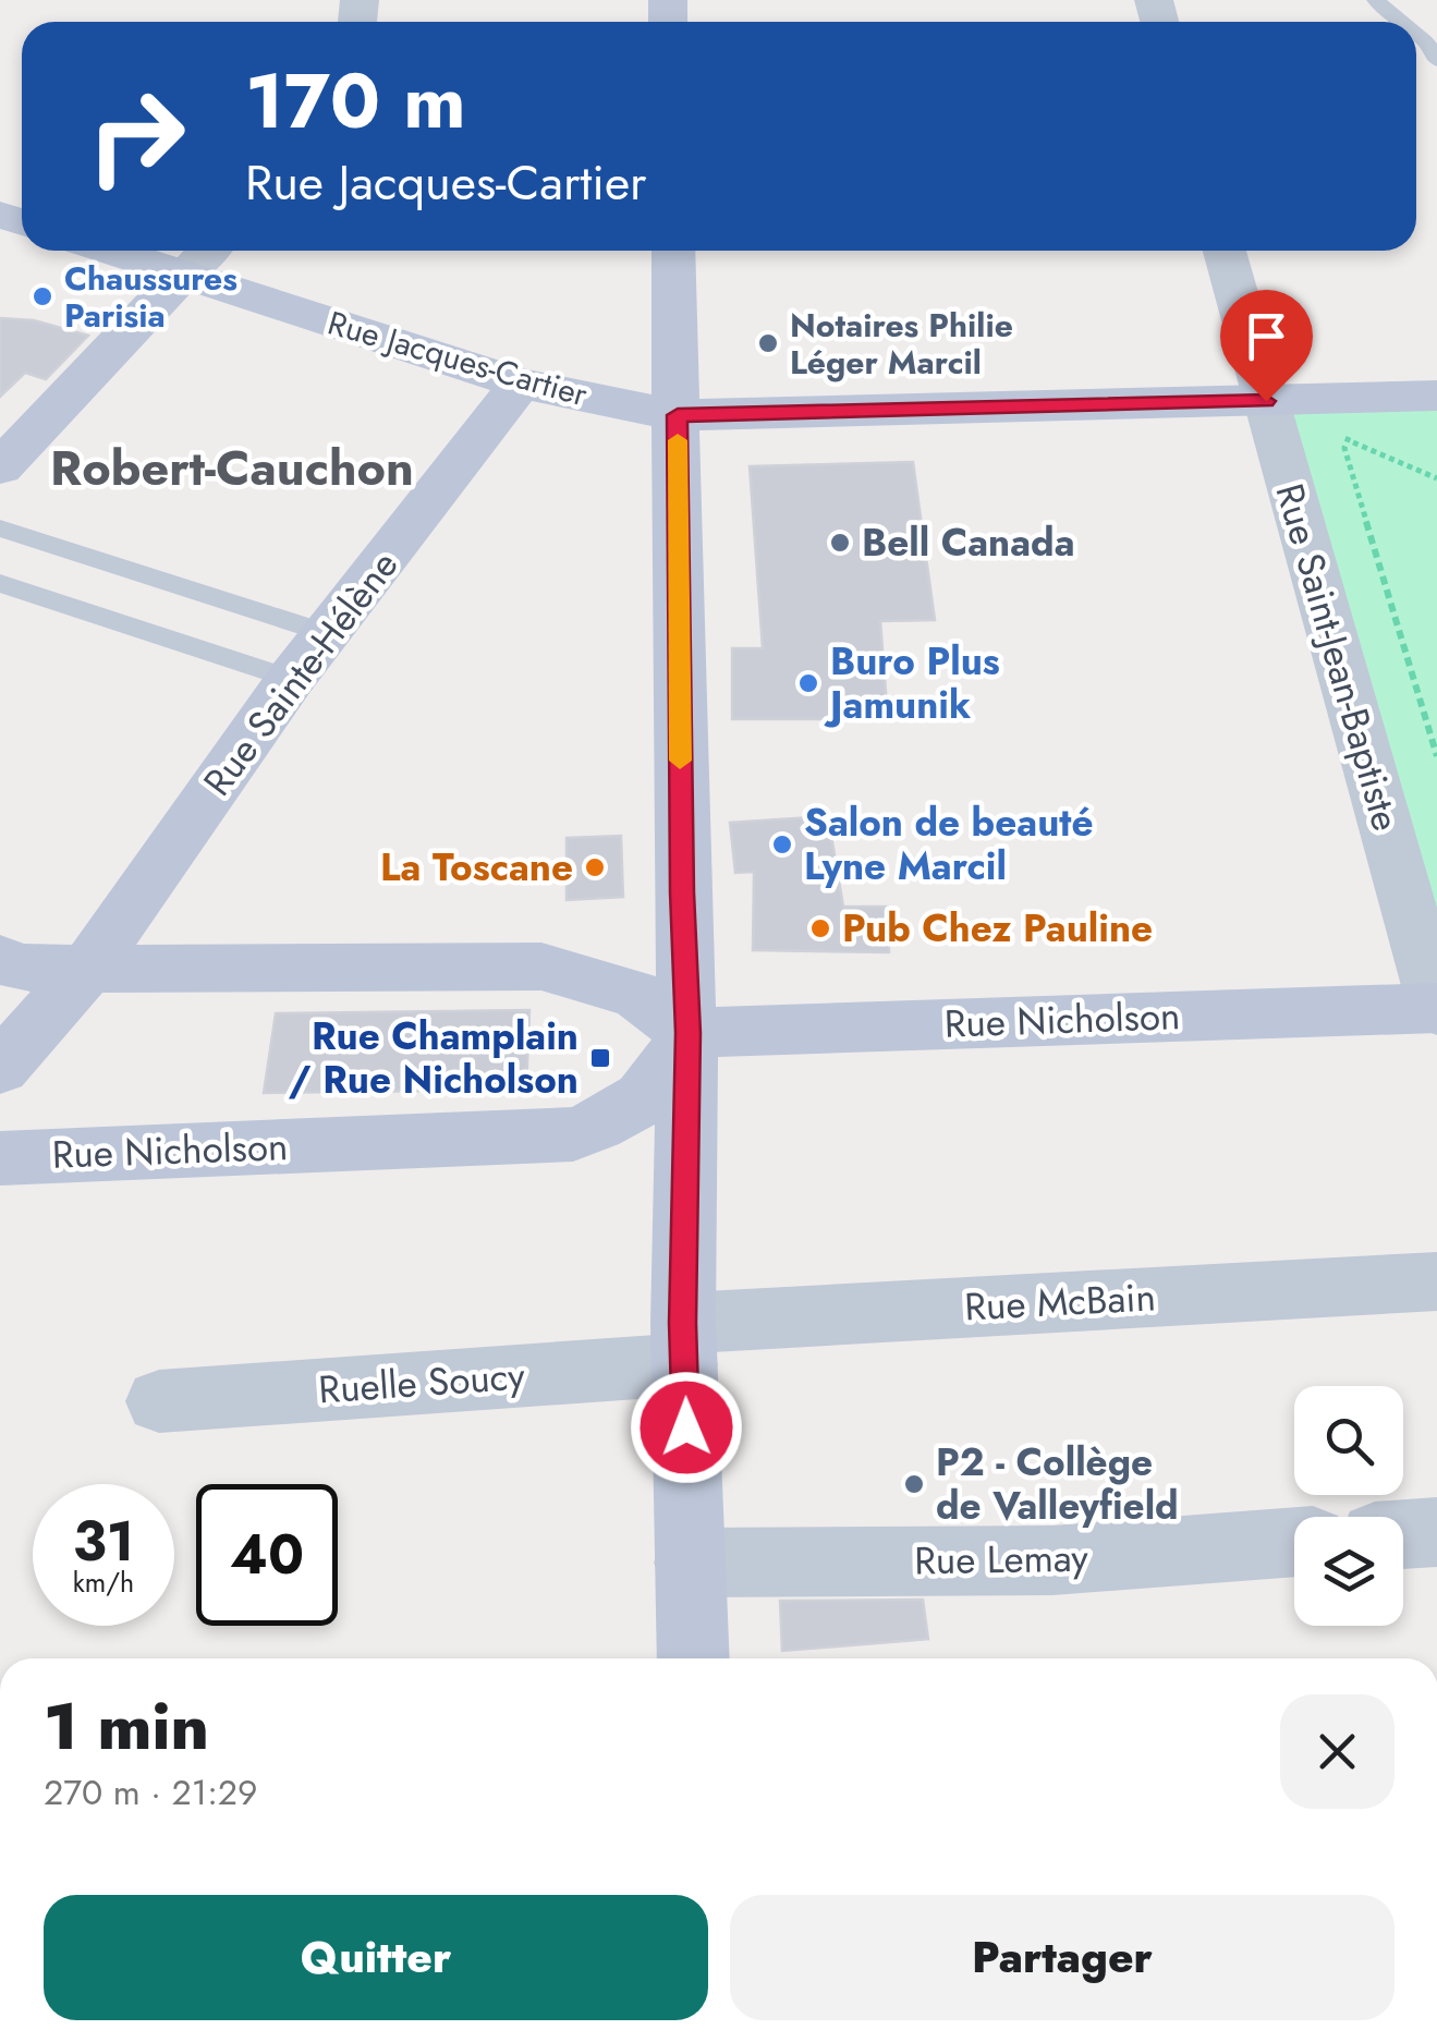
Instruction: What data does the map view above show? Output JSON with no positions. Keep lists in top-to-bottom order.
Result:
{
  "streets": {
    "street": [
      "Rue Jacques-Cartier",
      "Rue Saint-Jean-Baptiste",
      "Rue Sainte-Hélène",
      "Rue Nicholson",
      "Rue McBain",
      "Ruelle Soucy",
      "Rue Lemay"
    ]
  },
  "crossings": [
    ["Rue Jacques-Cartier", "Rue Saint-Jean-Baptiste"],
    ["Rue Jacques-Cartier", "Rue Sainte-Hélène"],
    ["Rue Saint-Jean-Baptiste", "Rue Nicholson"],
    ["Rue McBain", "Ruelle Soucy"]
  ],
  "districts": ["Robert-Cauchon"],
  "places": {
    "other": [
      "Chaussures Parisia",
      "Notaires Philie Léger Marcil",
      "Bell Canada",
      "Buro Plus Jamunik",
      "Salon de beauté Lyne Marcil",
      "La Toscane",
      "Pub Chez Pauline",
      "P2 - Collège de Valleyfield"
    ],
    "transit": ["Rue Champlain / Rue Nicholson"]
  },
  "page": {
    "turn": ["170 m", "Rue Jacques-Cartier"],
    "speed": "31 km/h",
    "limit": "40",
    "heading": ["1 min", "270 m · 21:29"],
    "buttons": ["Quitter", "Partager"]
  }
}
